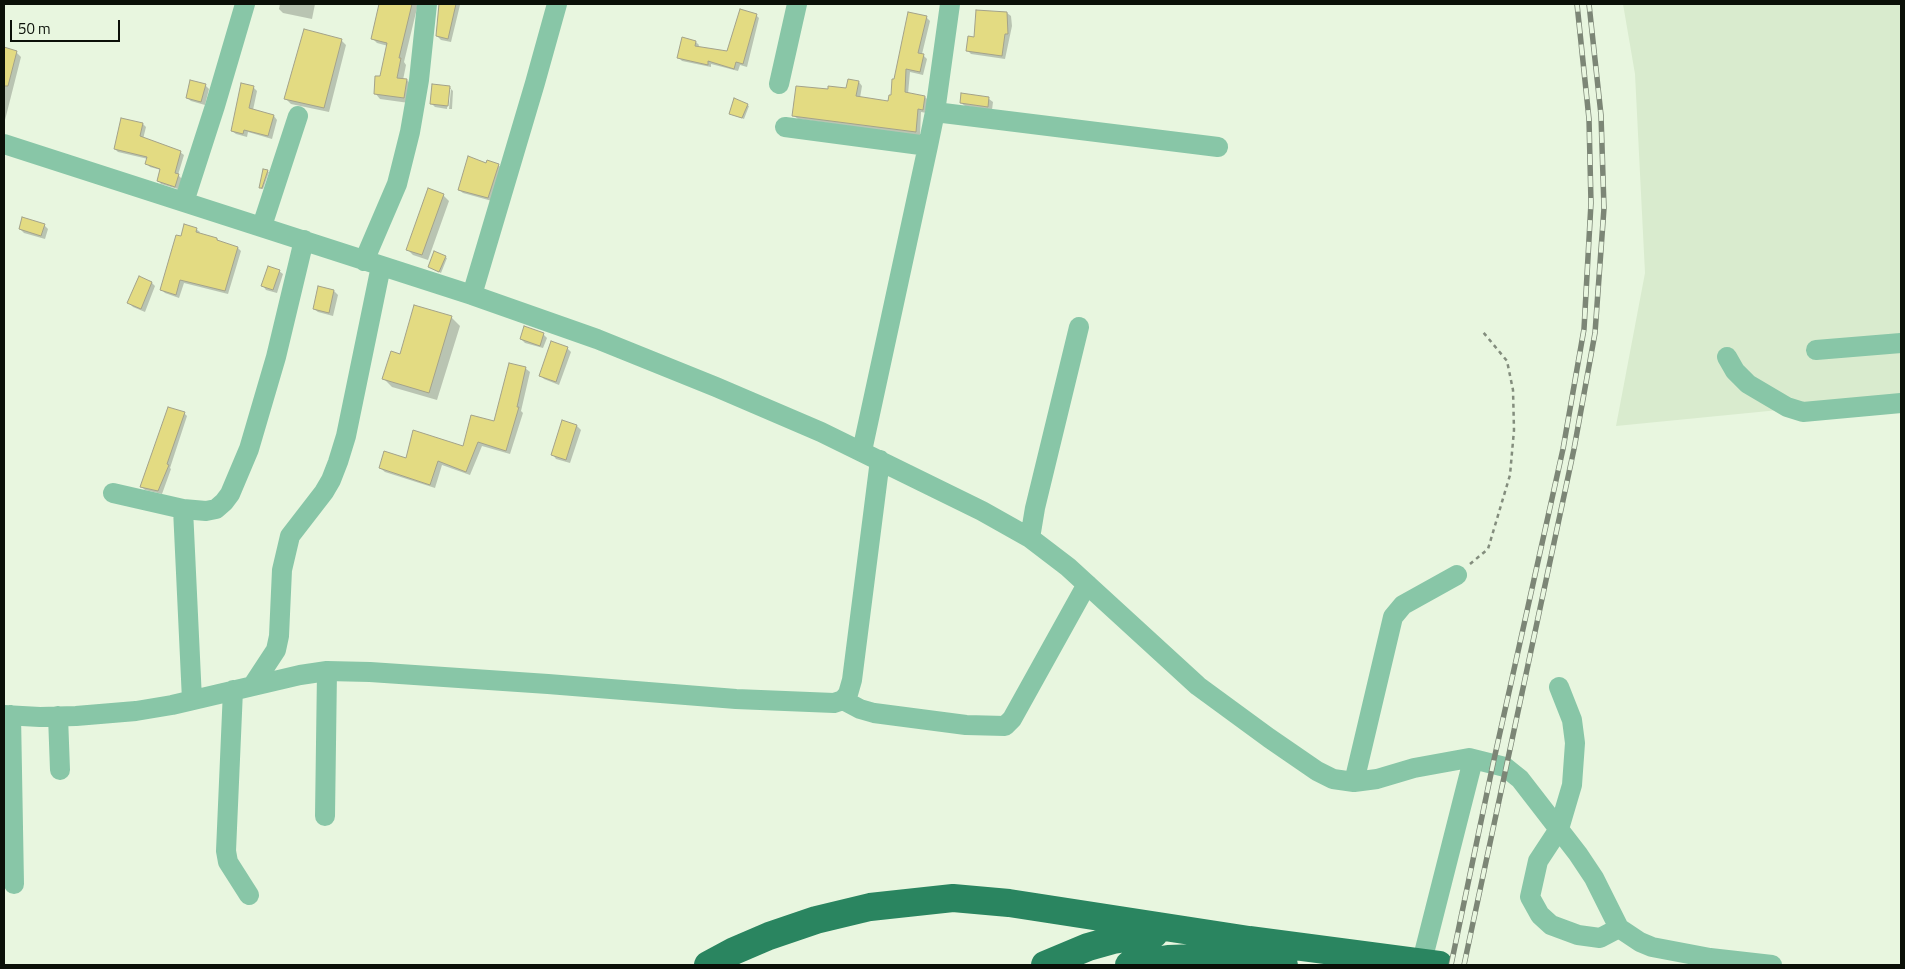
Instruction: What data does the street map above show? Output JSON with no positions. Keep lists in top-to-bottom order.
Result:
{
  "scale_bar": "50 m"
}
